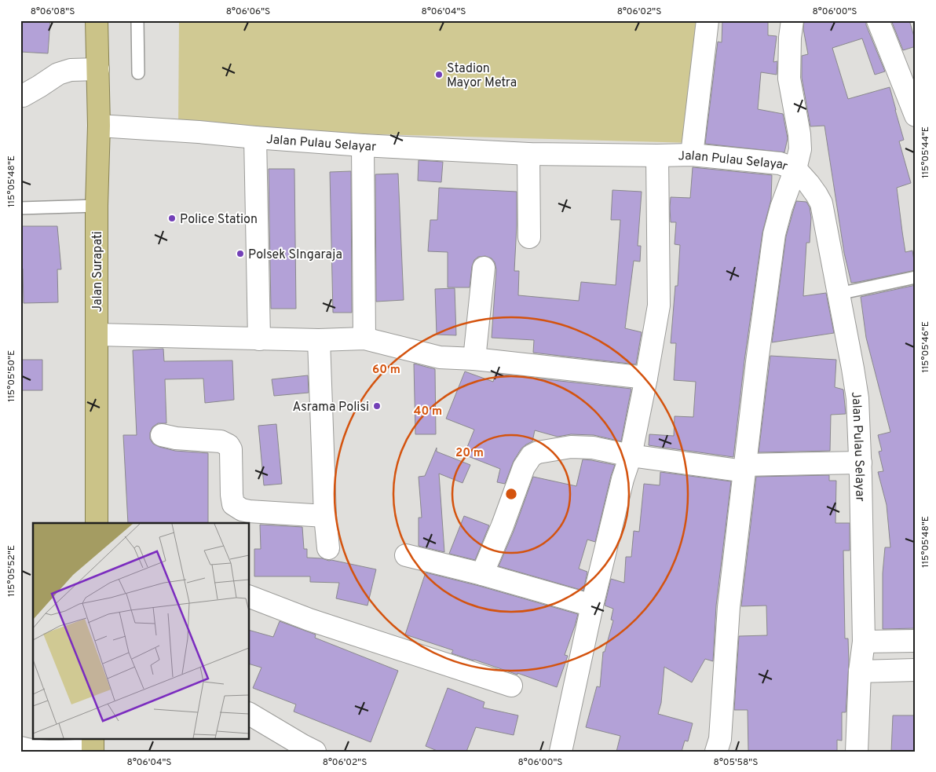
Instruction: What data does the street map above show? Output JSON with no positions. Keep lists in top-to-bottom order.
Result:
{
  "streets": {
    "highway": ["Jalan Surapati"],
    "street": ["Jalan Pulau Selayar"]
  },
  "crossings": [
    ["Jalan Pulau Selayar", "Jalan Surapati"]
  ],
  "places": [
    "Stadion Mayor Metra",
    "Police Station",
    "Polsek SIngaraja",
    "Asrama Polisi"
  ],
  "coordinates": [
    "8°06'08\"S",
    "8°06'06\"S",
    "8°06'04\"S",
    "8°06'02\"S",
    "8°06'00\"S",
    "115°05'44\"E",
    "115°05'48\"E",
    "115°05'46\"E",
    "115°05'50\"E",
    "115°05'52\"E",
    "8°05'58\"S"
  ],
  "rings": ["60 m", "40 m", "20 m"]
}
